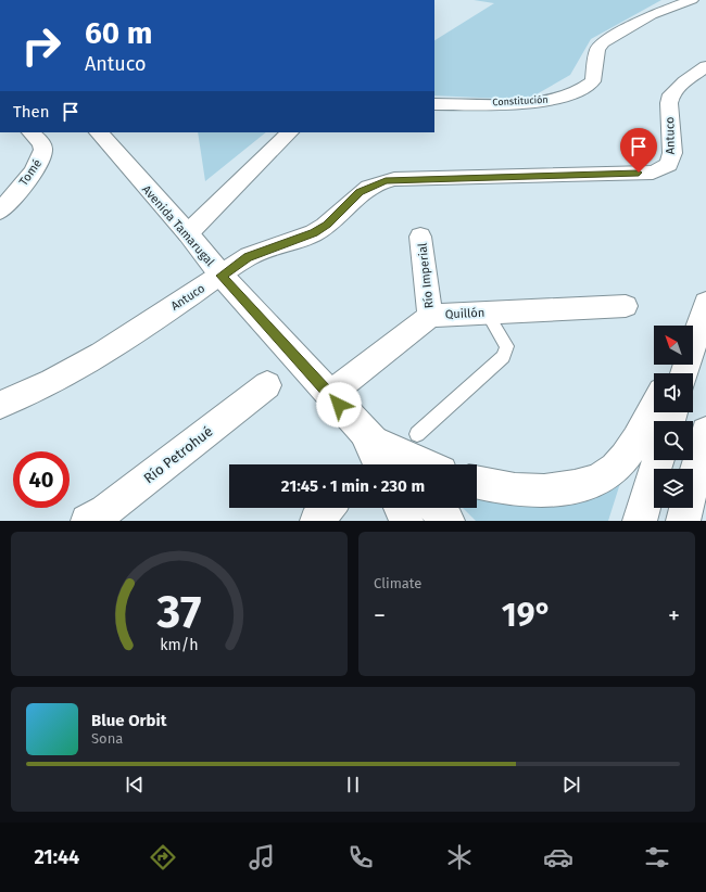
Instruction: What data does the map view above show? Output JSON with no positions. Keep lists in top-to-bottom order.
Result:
{
  "streets": {
    "main road": ["Avenida Tamarugal"],
    "street": [
      "Constitución",
      "Antuco",
      "Tomé",
      "Río Imperial",
      "Quillón",
      "Río Petrohué"
    ]
  },
  "crossings": [
    ["Antuco", "Avenida Tamarugal"],
    ["Avenida Tamarugal", "Quillón"],
    ["Río Imperial", "Quillón"]
  ],
  "north": "top left",
  "page": {
    "turn": ["60 m", "Antuco"],
    "then": "Then",
    "limit": "40",
    "trip": "21:45 · 1 min · 230 m",
    "tile": "Climate",
    "heat": ["−", "19°", "+"],
    "song": ["Blue Orbit", "Sona"],
    "tabs": "21:44",
    "gauge": ["37", "km/h"]
  }
}
